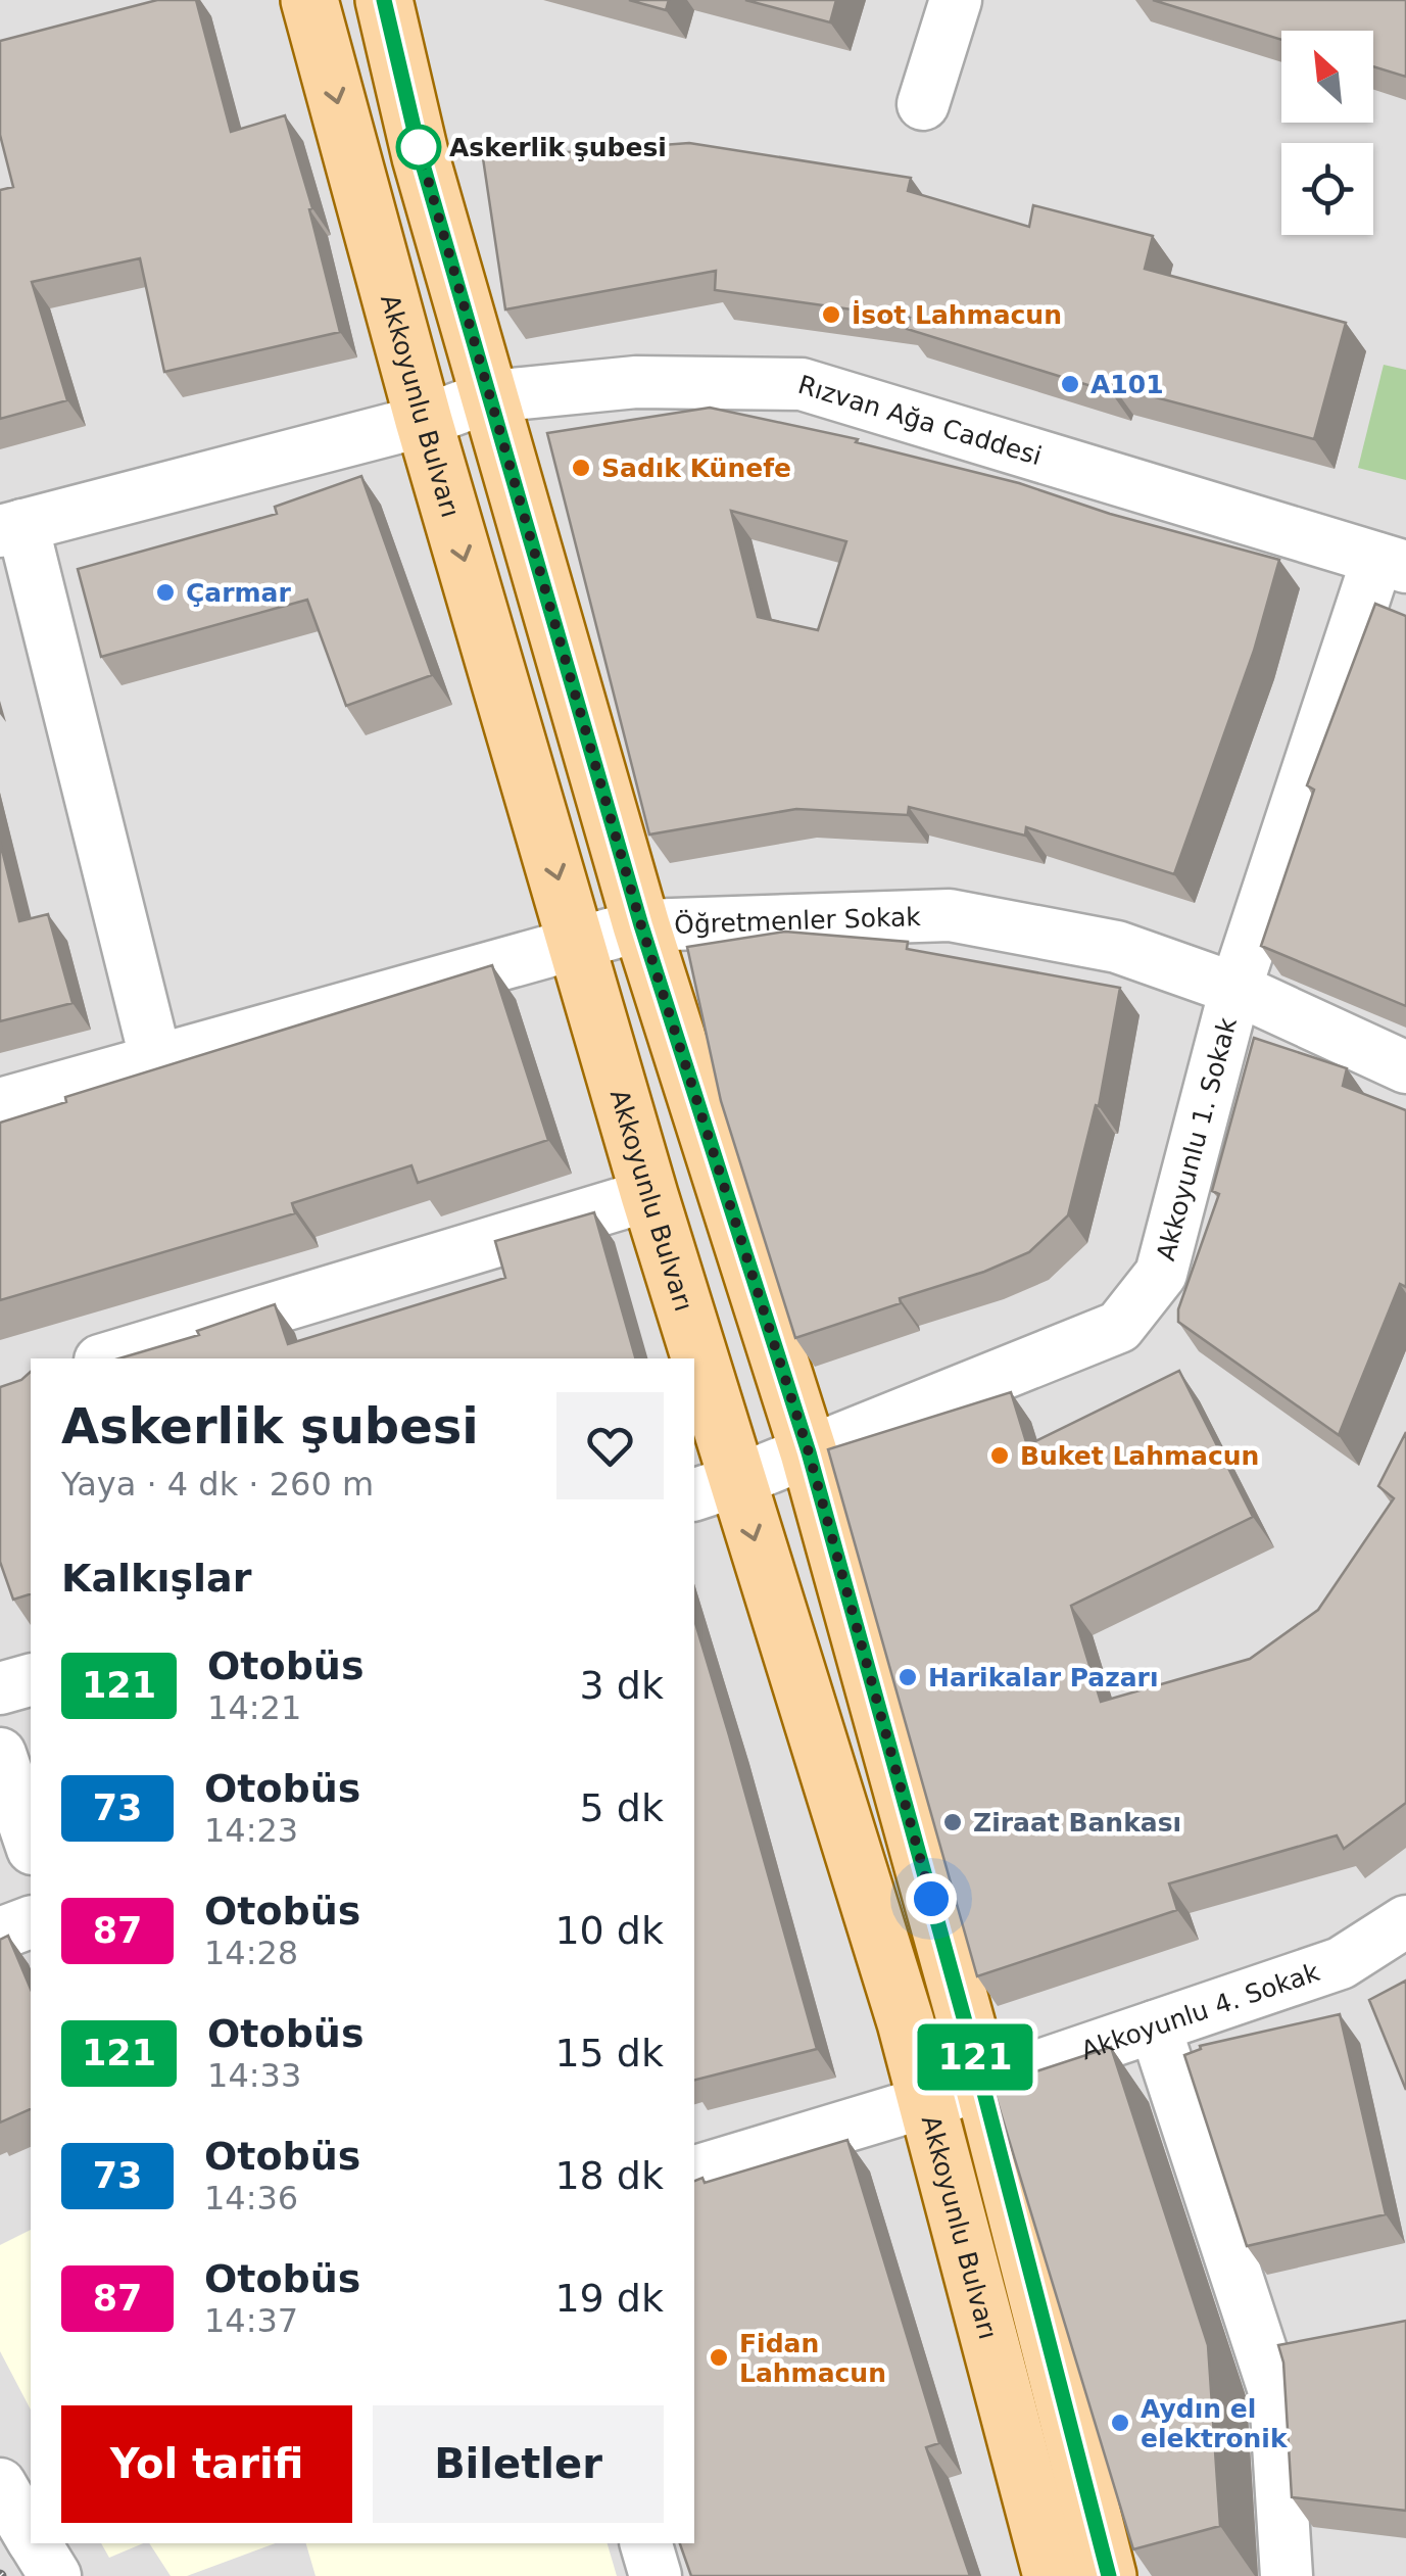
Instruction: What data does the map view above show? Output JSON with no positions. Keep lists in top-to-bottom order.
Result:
{
  "streets": {
    "main road": ["Akkoyunlu Bulvarı"],
    "street": [
      "Rızvan Ağa Caddesi",
      "Öğretmenler Sokak",
      "Akkoyunlu 1. Sokak",
      "Akkoyunlu 4. Sokak"
    ]
  },
  "crossings": [
    ["Akkoyunlu Bulvarı", "Rızvan Ağa Caddesi"],
    ["Akkoyunlu Bulvarı", "Öğretmenler Sokak"],
    ["Akkoyunlu Bulvarı", "Akkoyunlu 1. Sokak"],
    ["Akkoyunlu Bulvarı", "Akkoyunlu 4. Sokak"],
    ["Rızvan Ağa Caddesi", "Akkoyunlu 1. Sokak"],
    ["Öğretmenler Sokak", "Akkoyunlu 1. Sokak"]
  ],
  "places": [
    "Askerlik şubesi",
    "İsot Lahmacun",
    "A101",
    "Sadık Künefe",
    "Çarmar",
    "Buket Lahmacun",
    "Harikalar Pazarı",
    "Ziraat Bankası",
    "Fidan Lahmacun",
    "Aydın el elektronik"
  ],
  "lines": ["bus line 121"],
  "north": "top left",
  "page": {
    "on_map": "121",
    "heading": [
      ["Askerlik şubesi", "Yaya · 4 dk · 260 m"],
      "Kalkışlar"
    ],
    "list": [
      {
        "mark": "121",
        "name": "Otobüs",
        "note": "14:21",
        "value": "3 dk"
      },
      {
        "mark": "73",
        "name": "Otobüs",
        "note": "14:23",
        "value": "5 dk"
      },
      {
        "mark": "87",
        "name": "Otobüs",
        "note": "14:28",
        "value": "10 dk"
      },
      {
        "mark": "121",
        "name": "Otobüs",
        "note": "14:33",
        "value": "15 dk"
      },
      {
        "mark": "73",
        "name": "Otobüs",
        "note": "14:36",
        "value": "18 dk"
      },
      {
        "mark": "87",
        "name": "Otobüs",
        "note": "14:37",
        "value": "19 dk"
      }
    ],
    "buttons": ["Yol tarifi", "Biletler"]
  }
}
